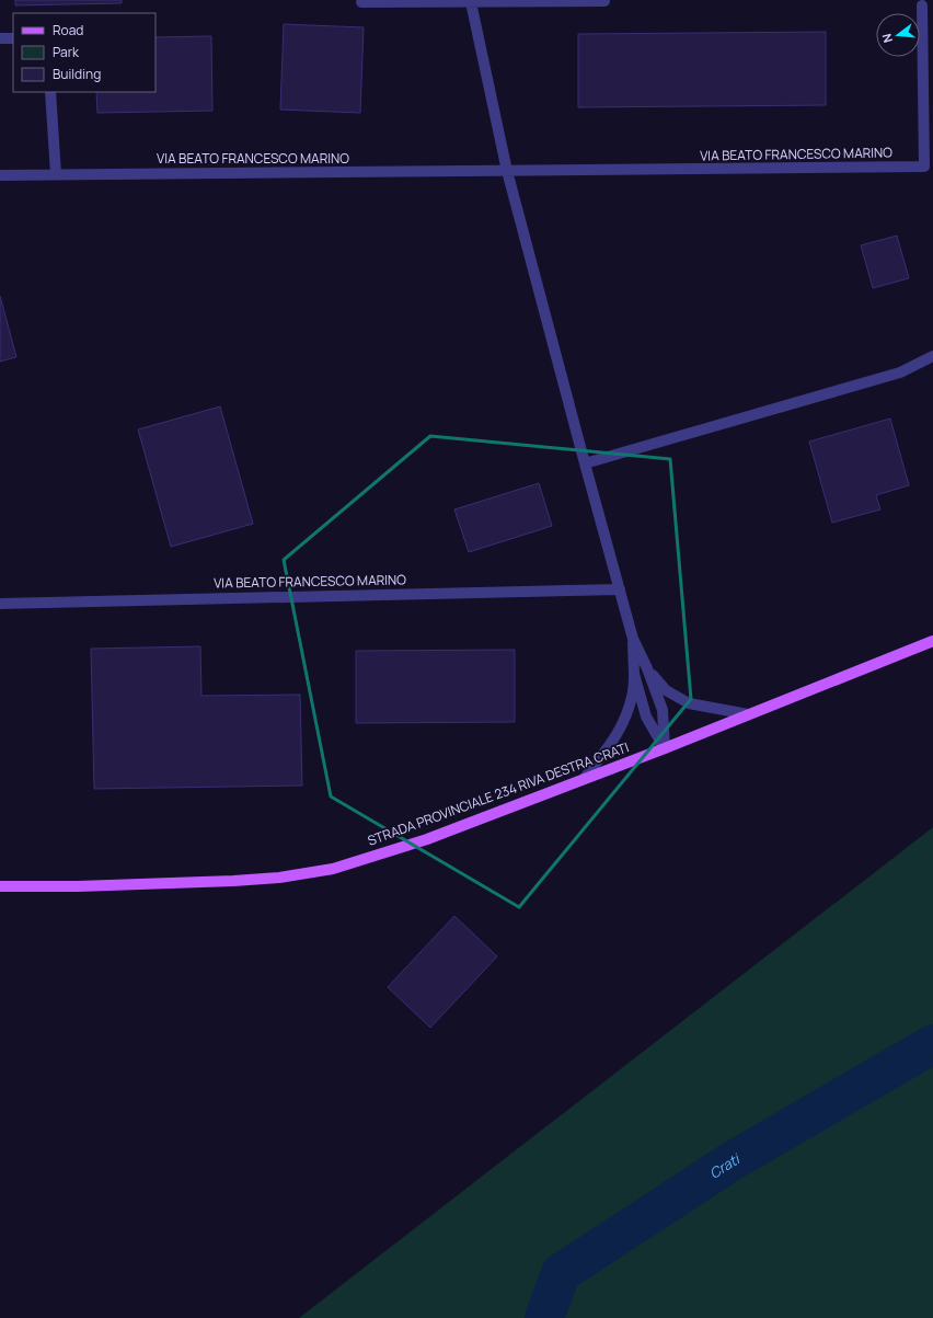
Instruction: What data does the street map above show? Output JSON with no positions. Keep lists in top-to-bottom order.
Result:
{
  "streets": {
    "main road": ["STRADA PROVINCIALE 234 RIVA DESTRA CRATI"],
    "street": ["VIA BEATO FRANCESCO MARINO"]
  },
  "water": ["Crati"],
  "legend": ["Road", "Park", "Building"],
  "north": "left"
}
